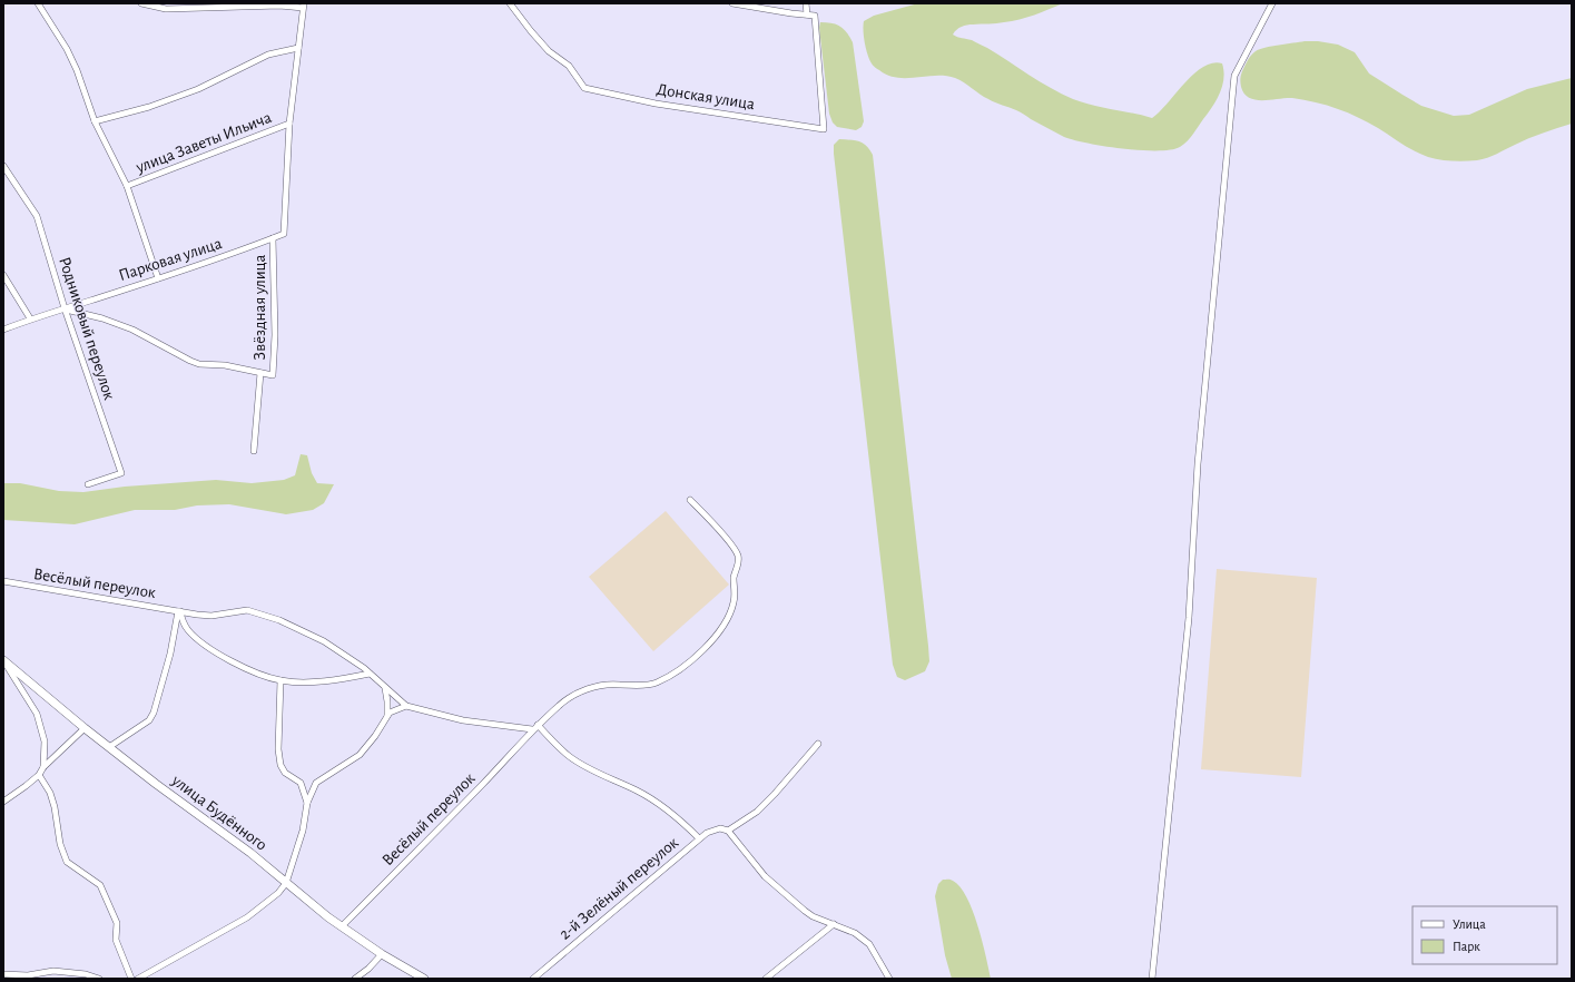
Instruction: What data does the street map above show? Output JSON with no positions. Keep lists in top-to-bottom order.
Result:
{
  "streets": {
    "main road": ["улица Будённого"],
    "street": [
      "Донская улица",
      "улица Заветы Ильича",
      "Парковая улица",
      "Звёздная улица",
      "Родниковый переулок",
      "Весёлый переулок",
      "2-й Зелёный переулок"
    ]
  },
  "crossings": [
    ["улица Заветы Ильича", "Парковая улица"],
    ["Парковая улица", "Звёздная улица"],
    ["Парковая улица", "Родниковый переулок"],
    ["Весёлый переулок", "улица Будённого"]
  ],
  "legend": ["Улица", "Парк"]
}
